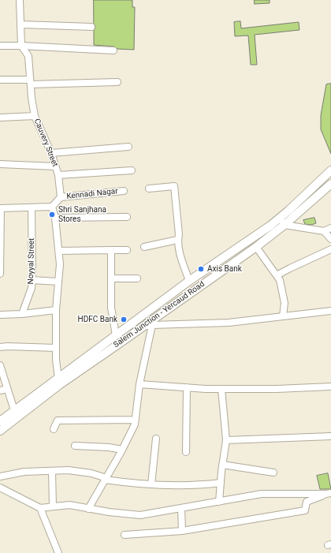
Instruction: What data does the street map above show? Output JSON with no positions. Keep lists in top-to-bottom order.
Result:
{
  "streets": {
    "main road": ["Salem Junction - Yercaud Road"],
    "street": ["Cauvery Street", "Kennadi Nagar", "Noyyal Street"]
  },
  "crossings": [
    ["Cauvery Street", "Kennadi Nagar"]
  ],
  "places": ["Shri Sanjhana Stores", "Axis Bank", "HDFC Bank"]
}
